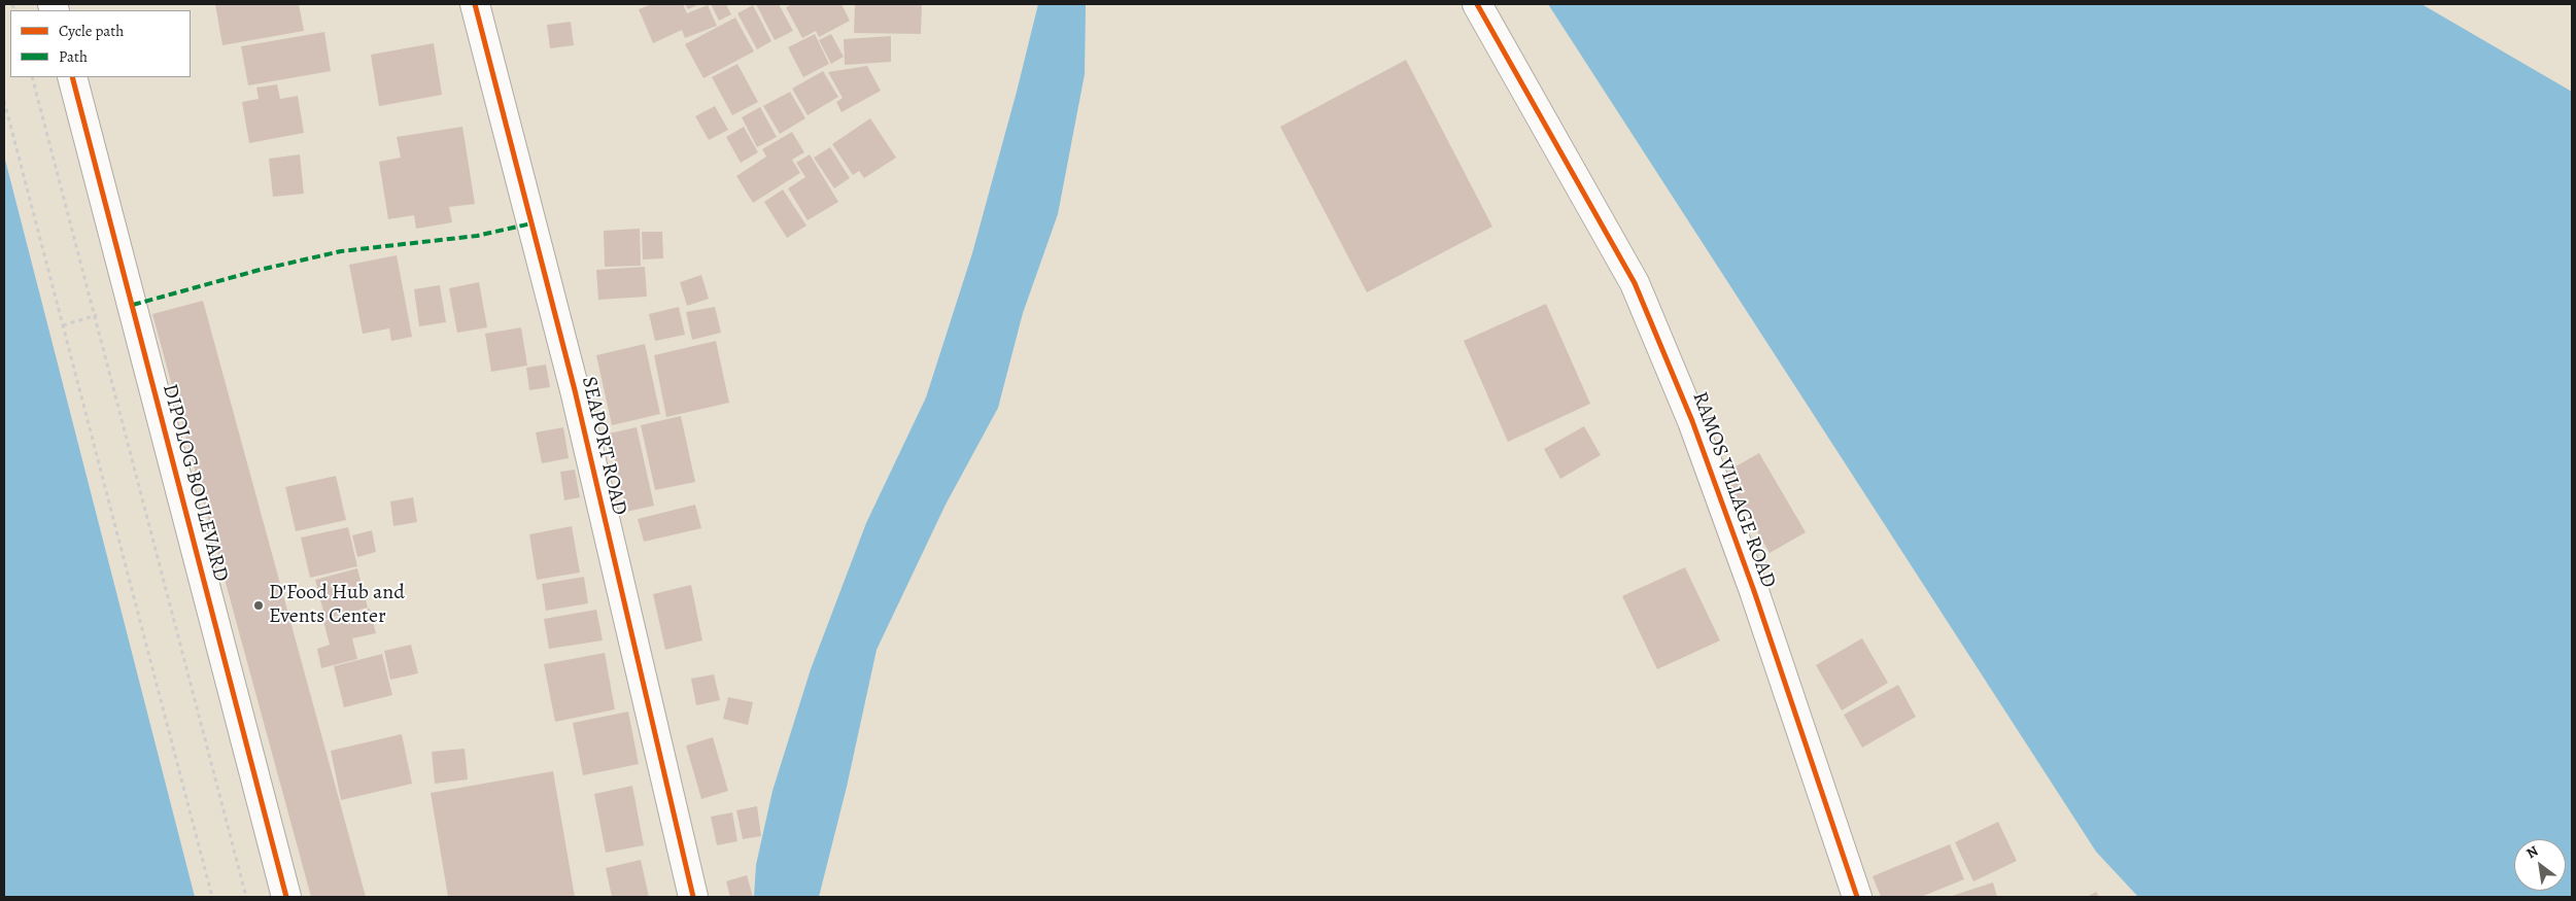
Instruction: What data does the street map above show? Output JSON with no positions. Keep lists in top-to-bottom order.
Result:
{
  "streets": {
    "street": ["SEAPORT ROAD", "DIPOLOG BOULEVARD", "RAMOS VILLAGE ROAD"]
  },
  "places": ["D'Food Hub and Events Center"],
  "legend": ["Cycle path", "Path"],
  "north": "top left"
}
